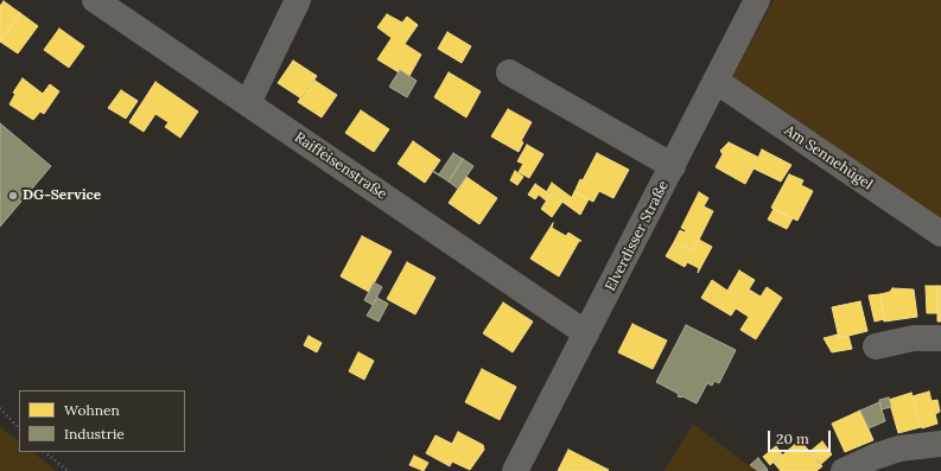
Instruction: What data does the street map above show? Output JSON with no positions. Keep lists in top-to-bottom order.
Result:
{
  "streets": {
    "main road": ["Elverdisser Straße"],
    "street": ["Am Sennehügel", "Raiffeisenstraße"]
  },
  "crossings": [
    ["Am Sennehügel", "Elverdisser Straße"],
    ["Raiffeisenstraße", "Elverdisser Straße"]
  ],
  "places": ["DG-Service"],
  "legend": ["Wohnen", "Industrie"],
  "scale_bar": "20 m"
}
